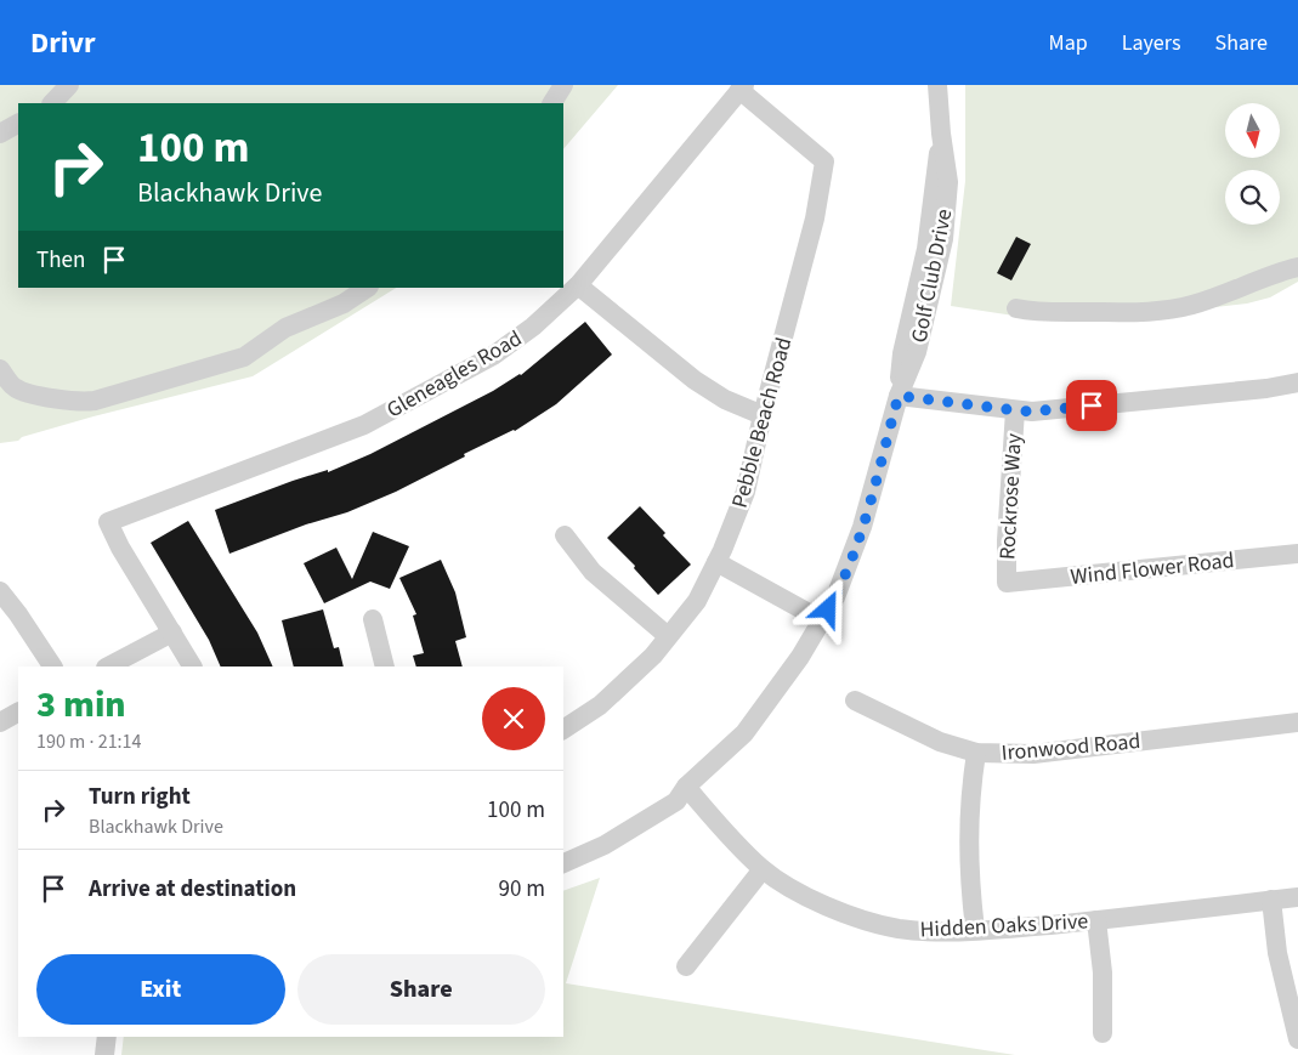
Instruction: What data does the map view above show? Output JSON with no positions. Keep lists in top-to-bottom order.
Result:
{
  "streets": {
    "street": [
      "Golf Club Drive",
      "Gleneagles Road",
      "Pebble Beach Road",
      "Rockrose Way",
      "Wind Flower Road",
      "Ironwood Road",
      "Hidden Oaks Drive"
    ]
  },
  "crossings": [
    ["Golf Club Drive", "Hidden Oaks Drive"],
    ["Gleneagles Road", "Pebble Beach Road"],
    ["Rockrose Way", "Wind Flower Road"]
  ],
  "north": "bottom",
  "page": {
    "header": "Drivr",
    "nav": ["Map", "Layers", "Share"],
    "turn": ["100 m", "Blackhawk Drive"],
    "then": "Then",
    "heading": ["3 min", "190 m · 21:14"],
    "list": [
      {
        "name": "Turn right",
        "note": "Blackhawk Drive",
        "value": "100 m"
      },
      {
        "name": "Arrive at destination",
        "value": "90 m"
      }
    ],
    "buttons": ["Exit", "Share"]
  }
}
